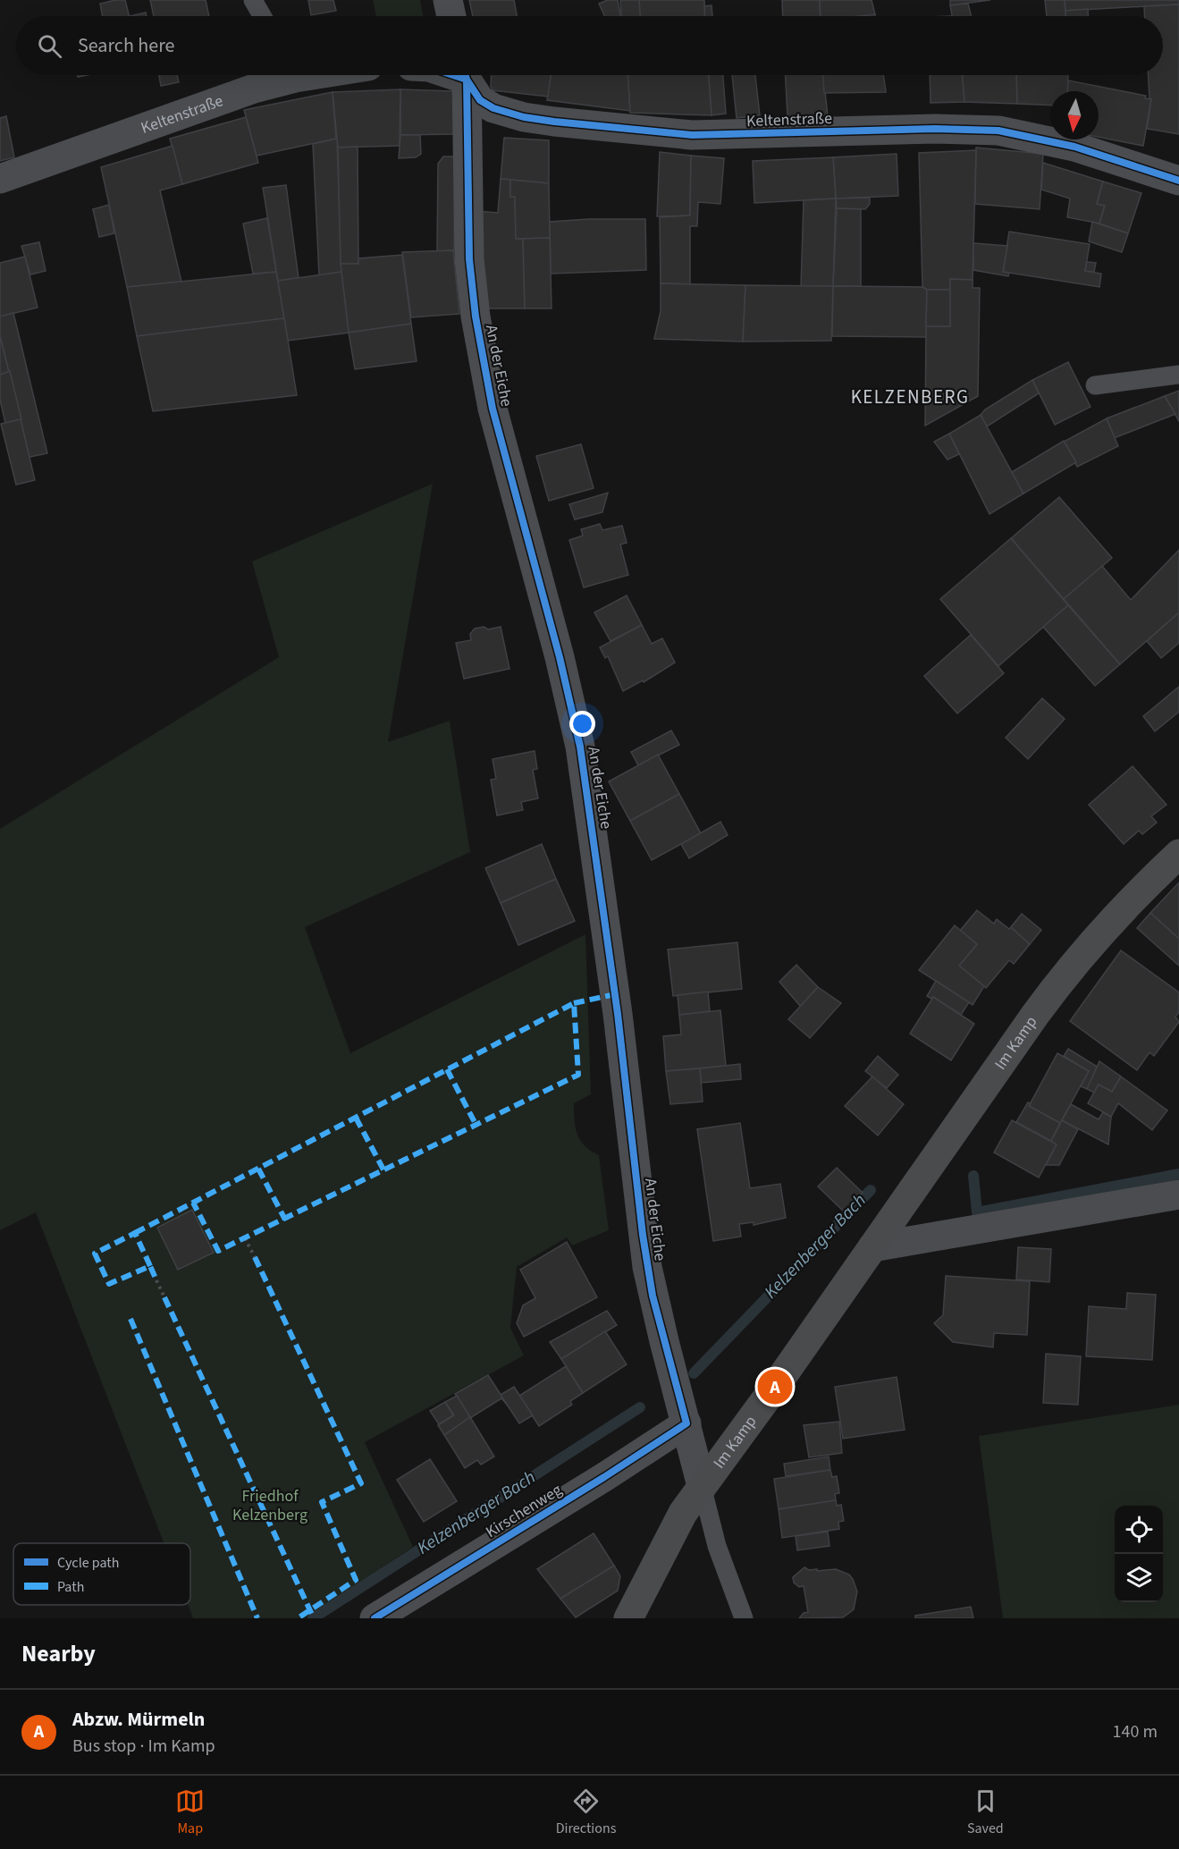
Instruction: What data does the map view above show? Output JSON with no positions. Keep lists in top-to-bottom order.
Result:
{
  "streets": {
    "main road": ["Im Kamp"],
    "street": ["Keltenstraße", "An der Eiche", "Kirschenweg"]
  },
  "crossings": [
    ["An der Eiche", "Kirschenweg"]
  ],
  "districts": ["KELZENBERG"],
  "water": ["Kelzenberger Bach"],
  "parks": ["Friedhof Kelzenberg"],
  "legend": ["Cycle path", "Path"],
  "north": "bottom",
  "page": {
    "search": "Search here",
    "pins": "A",
    "heading": "Nearby",
    "list": [
      {
        "mark": "A",
        "name": "Abzw. Mürmeln",
        "note": "Bus stop · Im Kamp",
        "value": "140 m"
      }
    ],
    "nav": ["Map", "Directions", "Saved"]
  }
}
